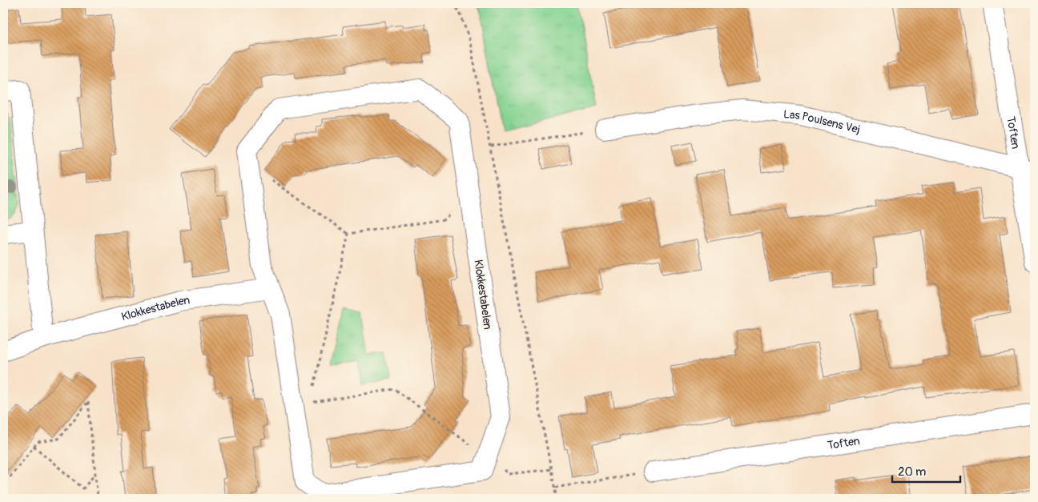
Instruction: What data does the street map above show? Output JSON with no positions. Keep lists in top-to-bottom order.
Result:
{
  "streets": {
    "street": ["Las Poulsens Vej", "Toften", "Klokkestabelen"]
  },
  "crossings": [
    ["Las Poulsens Vej", "Toften"]
  ],
  "scale_bar": "20 m"
}
